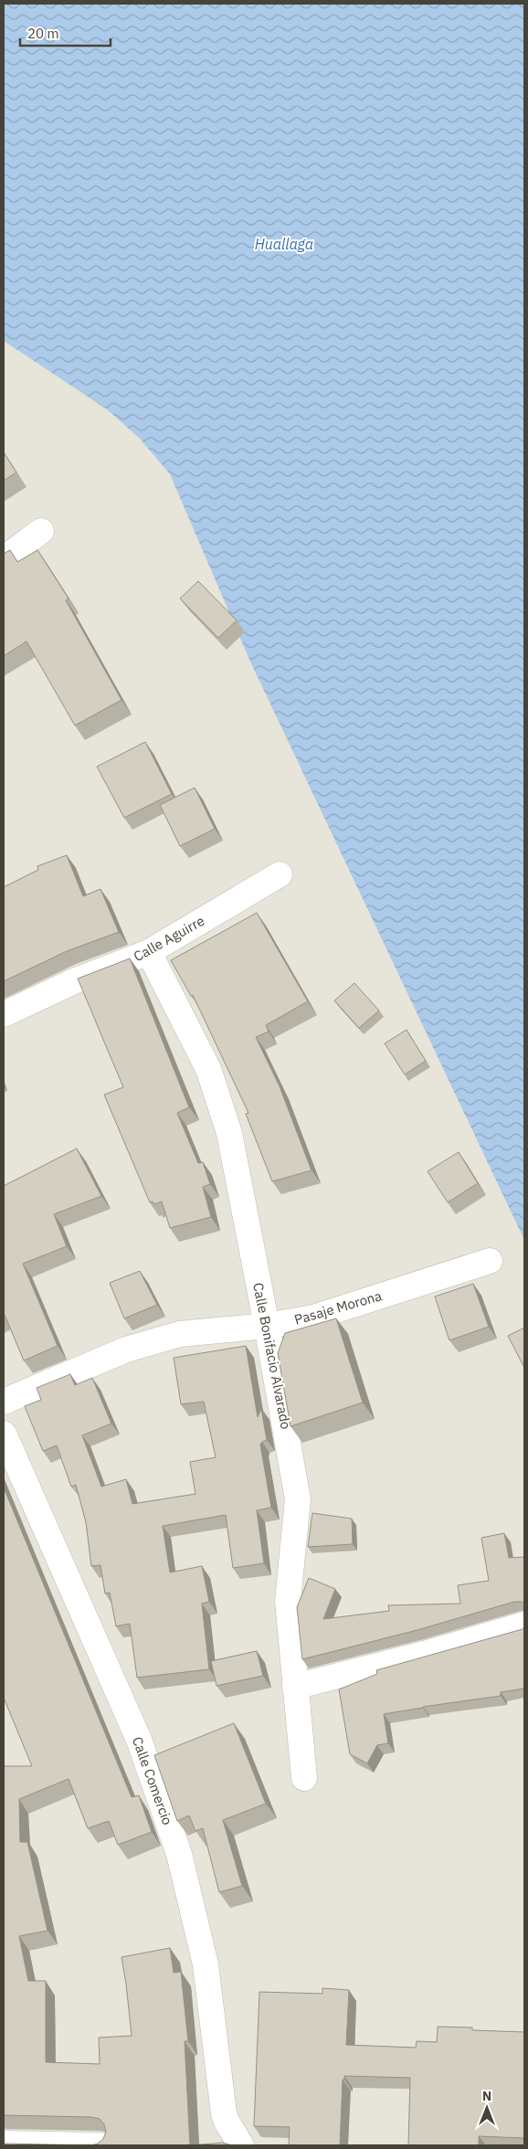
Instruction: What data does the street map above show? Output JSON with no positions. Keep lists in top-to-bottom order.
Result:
{
  "streets": {
    "street": [
      "Calle Aguirre",
      "Pasaje Morona",
      "Calle Bonifacio Alvarado",
      "Calle Comercio"
    ]
  },
  "crossings": [
    ["Calle Aguirre", "Calle Bonifacio Alvarado"],
    ["Pasaje Morona", "Calle Bonifacio Alvarado"]
  ],
  "water": ["Huallaga"],
  "scale_bar": "20 m",
  "north": "top"
}
